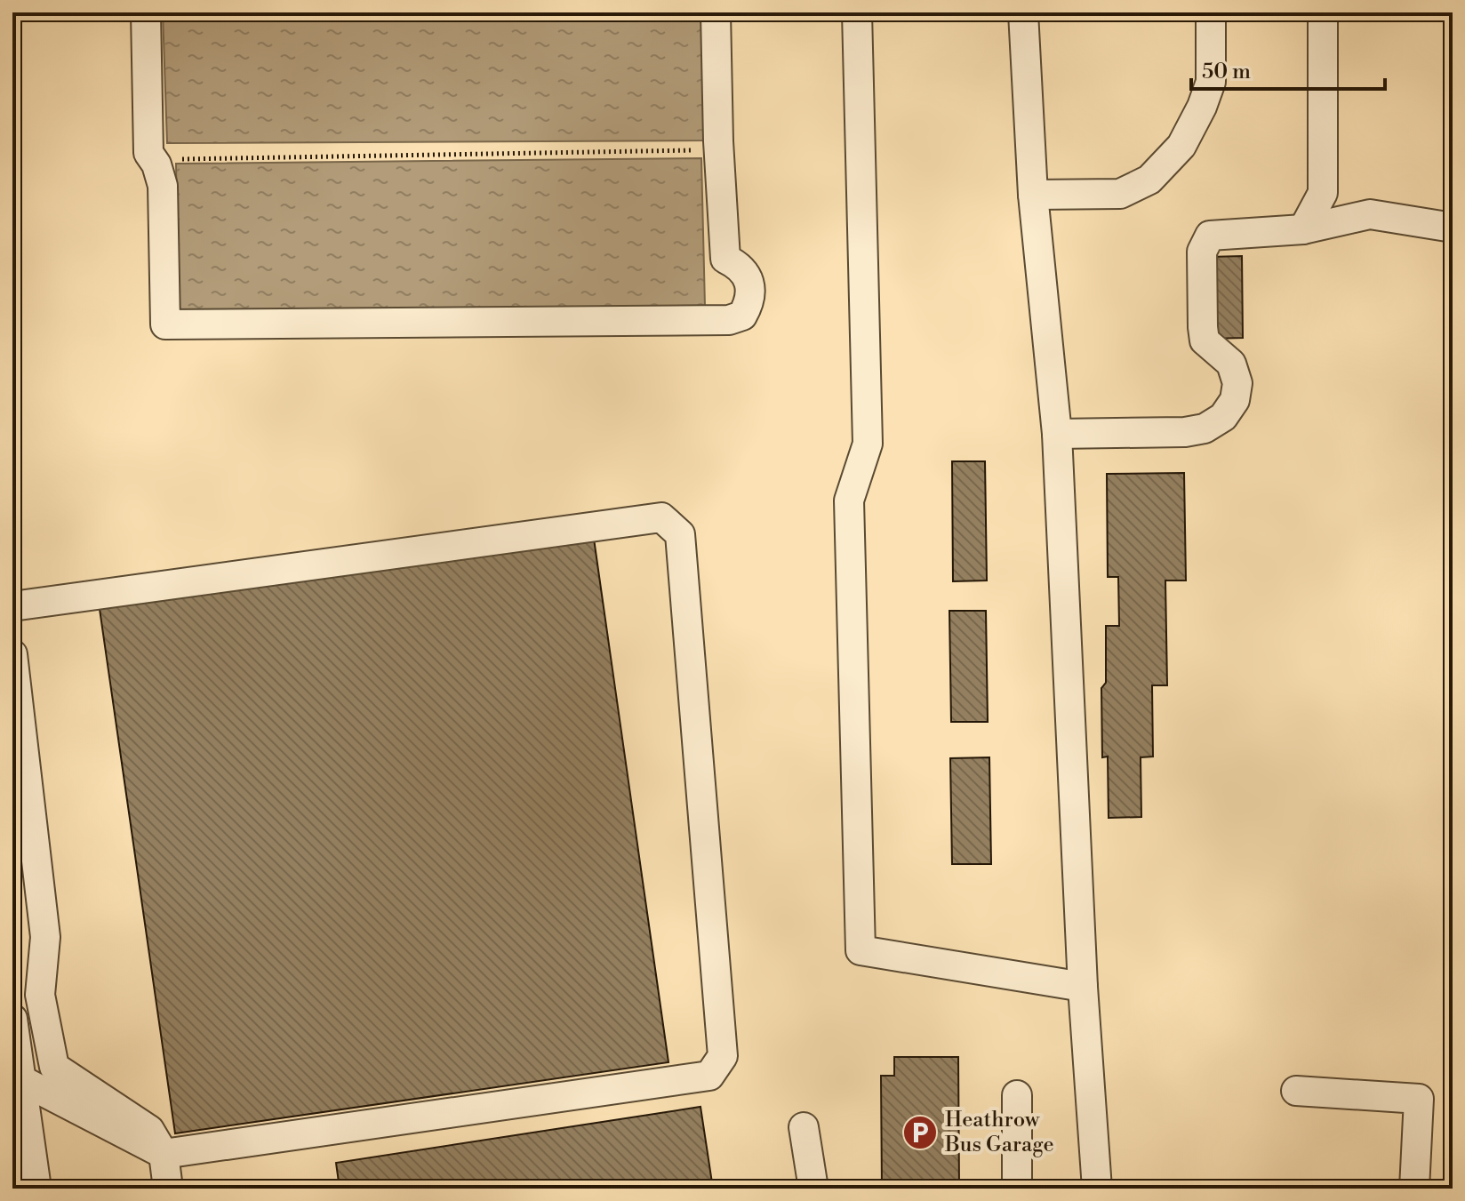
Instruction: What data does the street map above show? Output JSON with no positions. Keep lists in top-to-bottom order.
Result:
{
  "places": {
    "parking": ["Heathrow Bus Garage"]
  },
  "scale_bar": "50 m"
}
